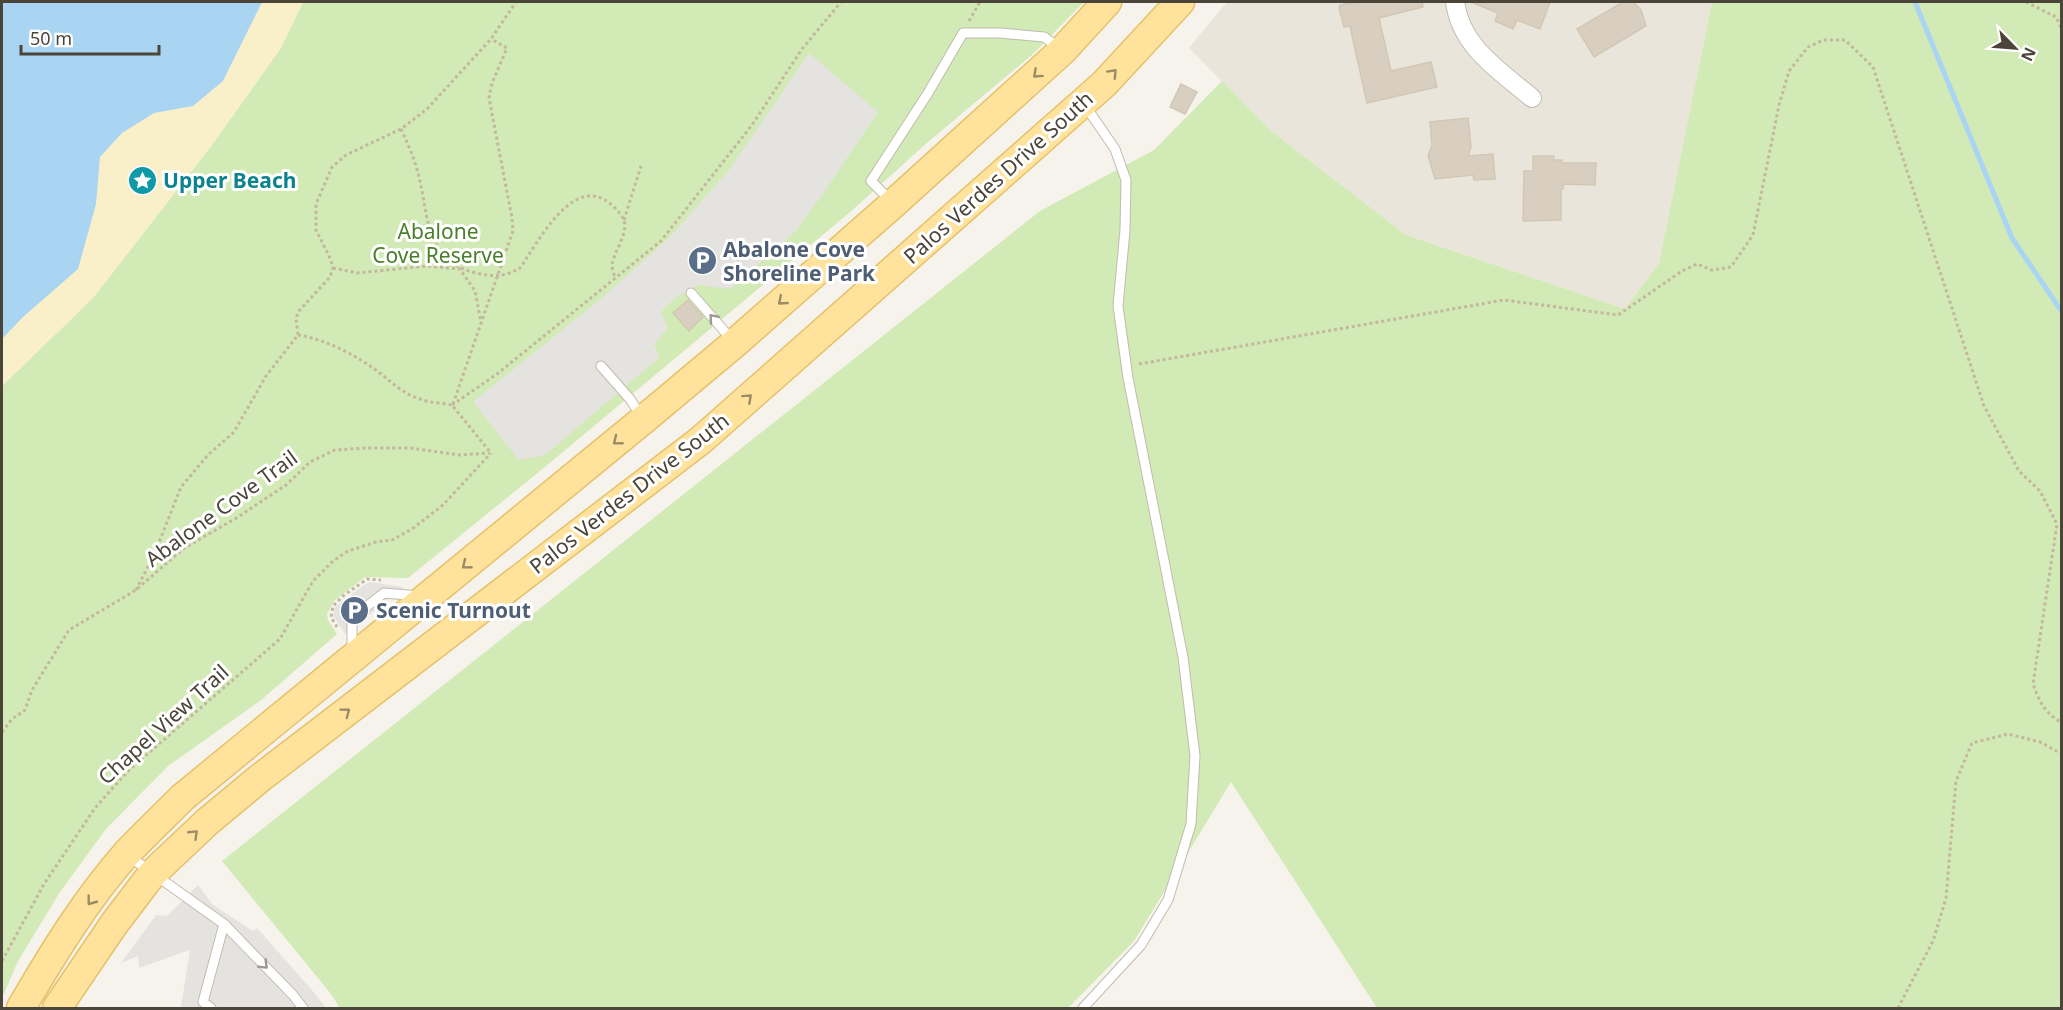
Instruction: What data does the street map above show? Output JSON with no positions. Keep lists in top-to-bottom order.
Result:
{
  "streets": {
    "main road": ["Palos Verdes Drive South"],
    "path": ["Abalone Cove Trail", "Chapel View Trail"]
  },
  "crossings": [
    ["Abalone Cove Trail", "Chapel View Trail"]
  ],
  "parks": ["Abalone Cove Reserve"],
  "places": {
    "place": ["Upper Beach"],
    "parking": ["Abalone Cove Shoreline Park", "Scenic Turnout"]
  },
  "scale_bar": "50 m",
  "north": "bottom right"
}
